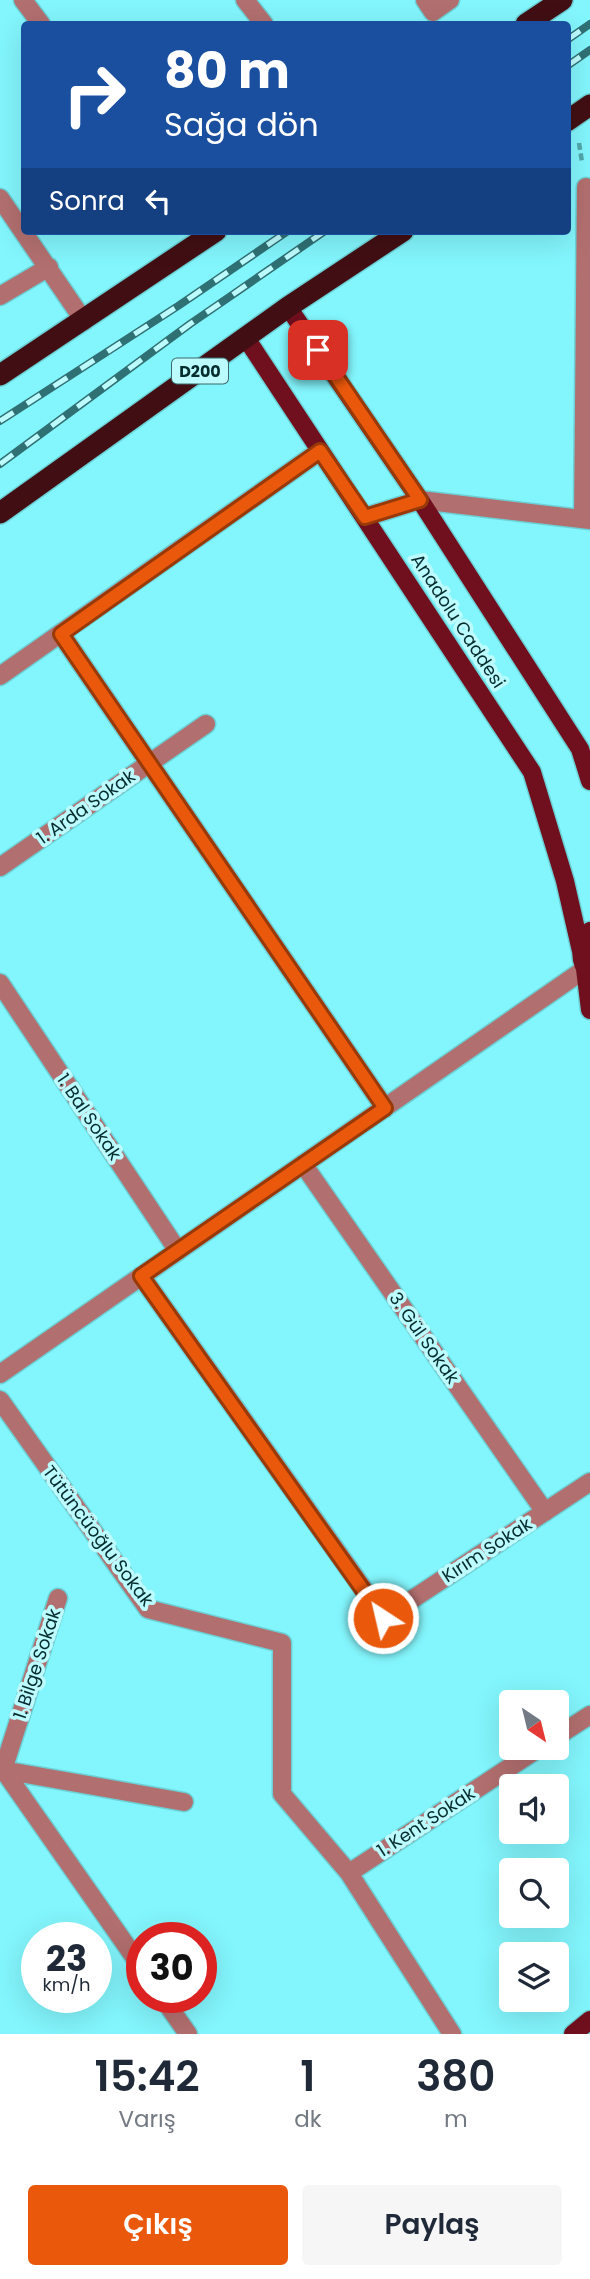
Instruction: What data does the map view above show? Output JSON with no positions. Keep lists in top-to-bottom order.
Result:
{
  "streets": {
    "highway": ["D200"],
    "main road": ["Anadolu Caddesi"],
    "street": [
      "1. Arda Sokak",
      "1. Bal Sokak",
      "3. Gül Sokak",
      "Tütüncüoğlu Sokak",
      "Kırım Sokak",
      "1. Bilge Sokak",
      "1. Kent Sokak"
    ]
  },
  "crossings": [
    ["D200", "Anadolu Caddesi"],
    ["3. Gül Sokak", "Kırım Sokak"],
    ["Tütüncüoğlu Sokak", "1. Kent Sokak"]
  ],
  "north": "bottom right",
  "page": {
    "turn": ["80 m", "Sağa dön"],
    "then": "Sonra",
    "speed": "23 km/h",
    "limit": "30",
    "eta": [
      "15:42",
      "Varış",
      "1",
      "dk",
      "380",
      "m"
    ],
    "buttons": ["Çıkış", "Paylaş"]
  }
}
